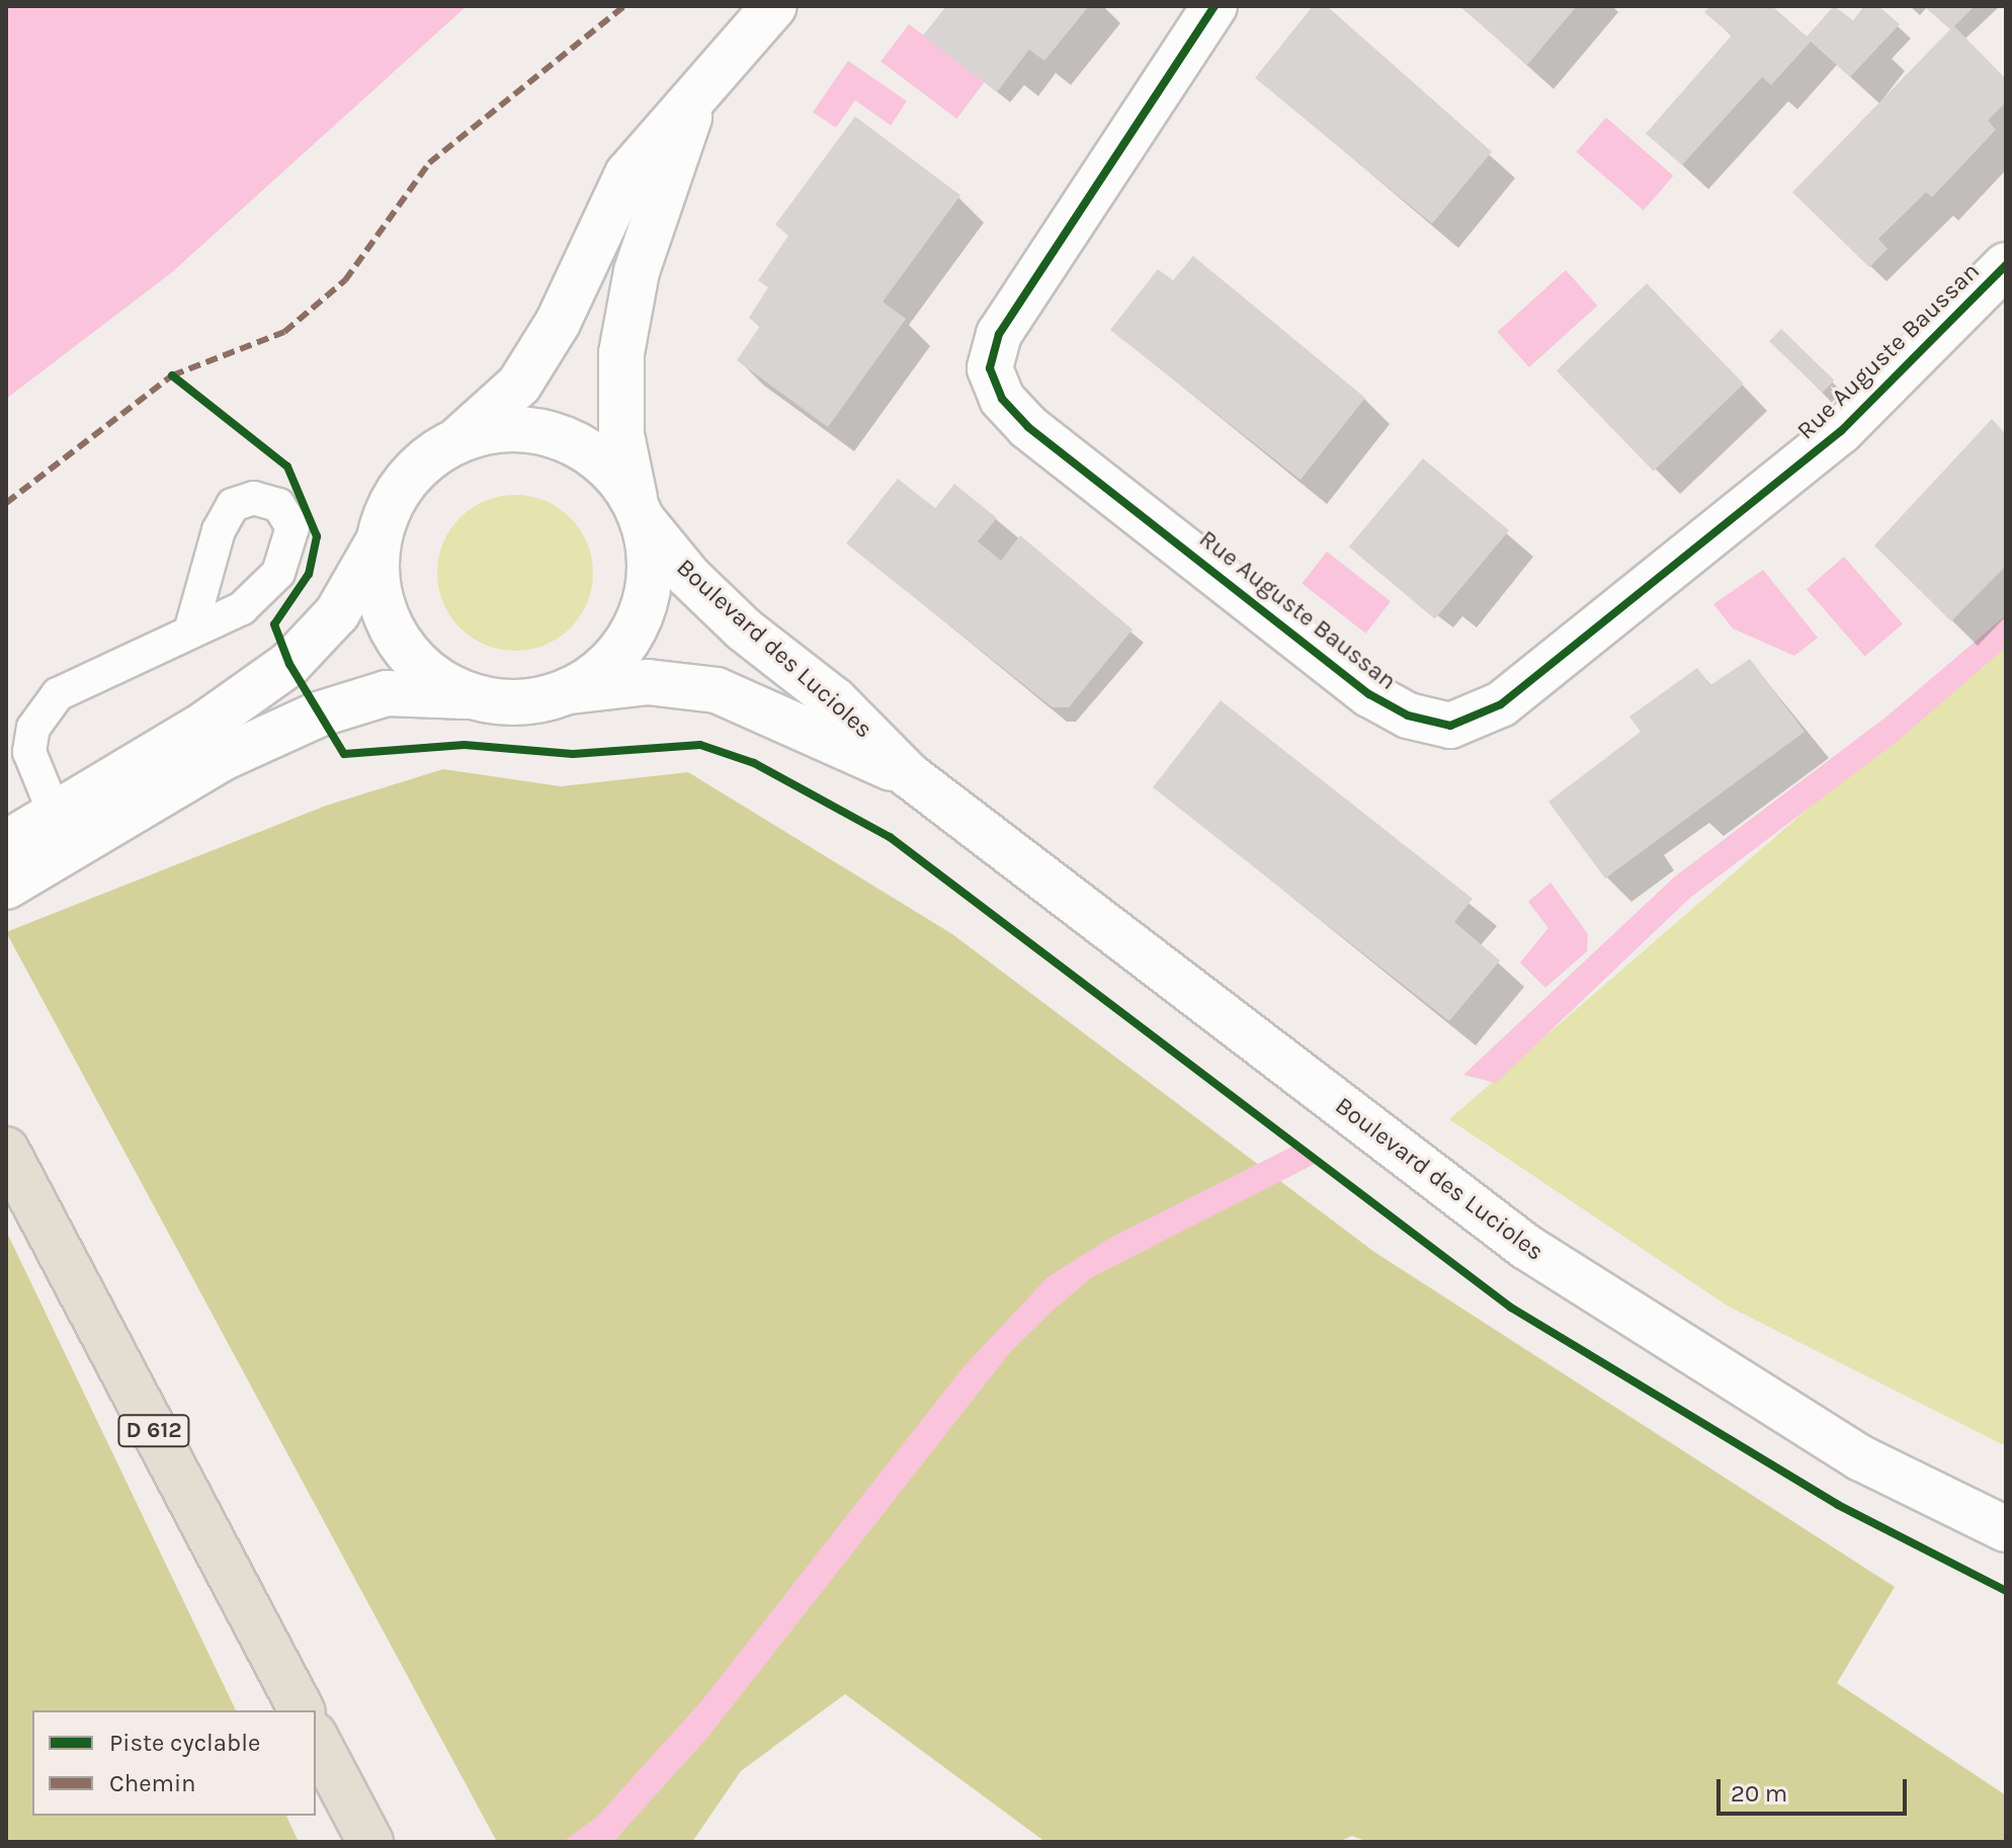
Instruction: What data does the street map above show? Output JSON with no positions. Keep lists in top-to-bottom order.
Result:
{
  "streets": {
    "highway": ["D 612"],
    "street": ["Rue Auguste Baussan", "Boulevard des Lucioles"]
  },
  "legend": ["Piste cyclable", "Chemin"],
  "scale_bar": "20 m"
}
